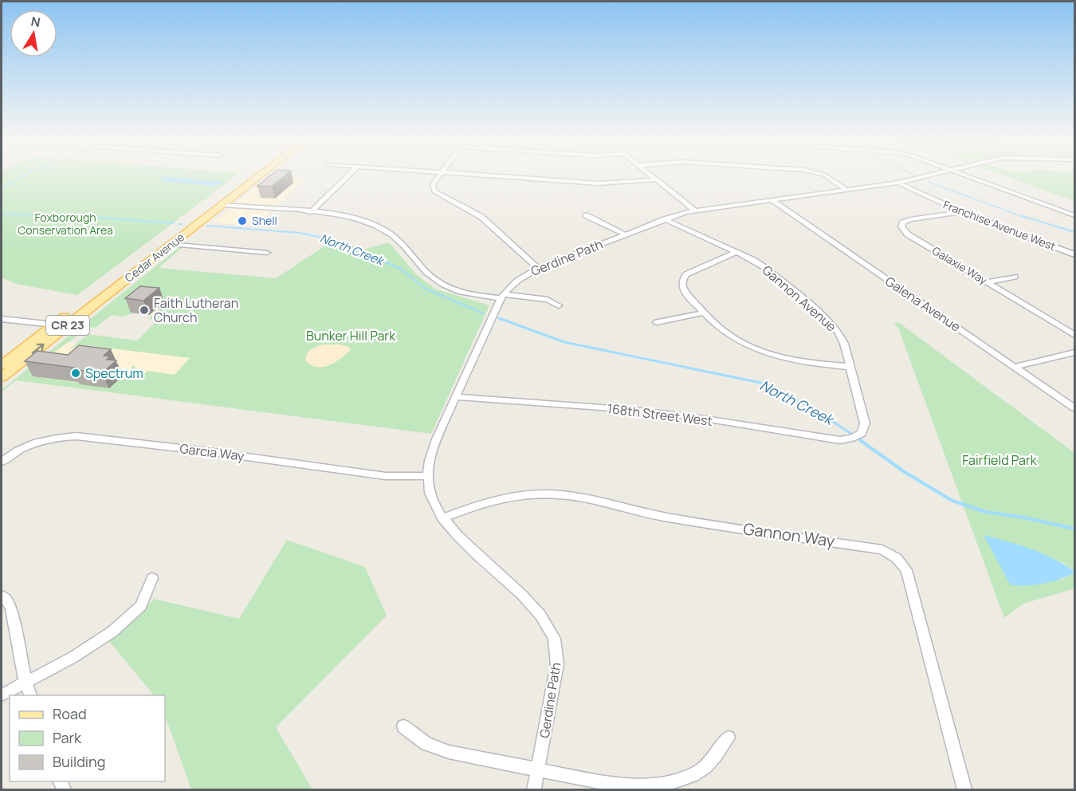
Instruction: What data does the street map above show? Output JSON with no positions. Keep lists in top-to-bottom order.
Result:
{
  "streets": {
    "main road": ["Cedar Avenue", "CR 23"],
    "street": [
      "Franchise Avenue West",
      "Gerdine Path",
      "Galaxie Way",
      "Gannon Avenue",
      "Galena Avenue",
      "168th Street West",
      "Garcia Way",
      "Gannon Way"
    ]
  },
  "crossings": [
    ["Franchise Avenue West", "Gerdine Path"],
    ["Franchise Avenue West", "Galaxie Way"],
    ["Gerdine Path", "Gannon Avenue"],
    ["Gerdine Path", "Galena Avenue"],
    ["Gerdine Path", "168th Street West"],
    ["Gerdine Path", "Garcia Way"],
    ["Gerdine Path", "Gannon Way"],
    ["Gannon Avenue", "168th Street West"]
  ],
  "water": ["North Creek"],
  "parks": ["Foxborough Conservation Area", "Bunker Hill Park", "Fairfield Park"],
  "places": ["Shell", "Faith Lutheran Church", "Spectrum"],
  "legend": ["Road", "Park", "Building"],
  "north": "top"
}
